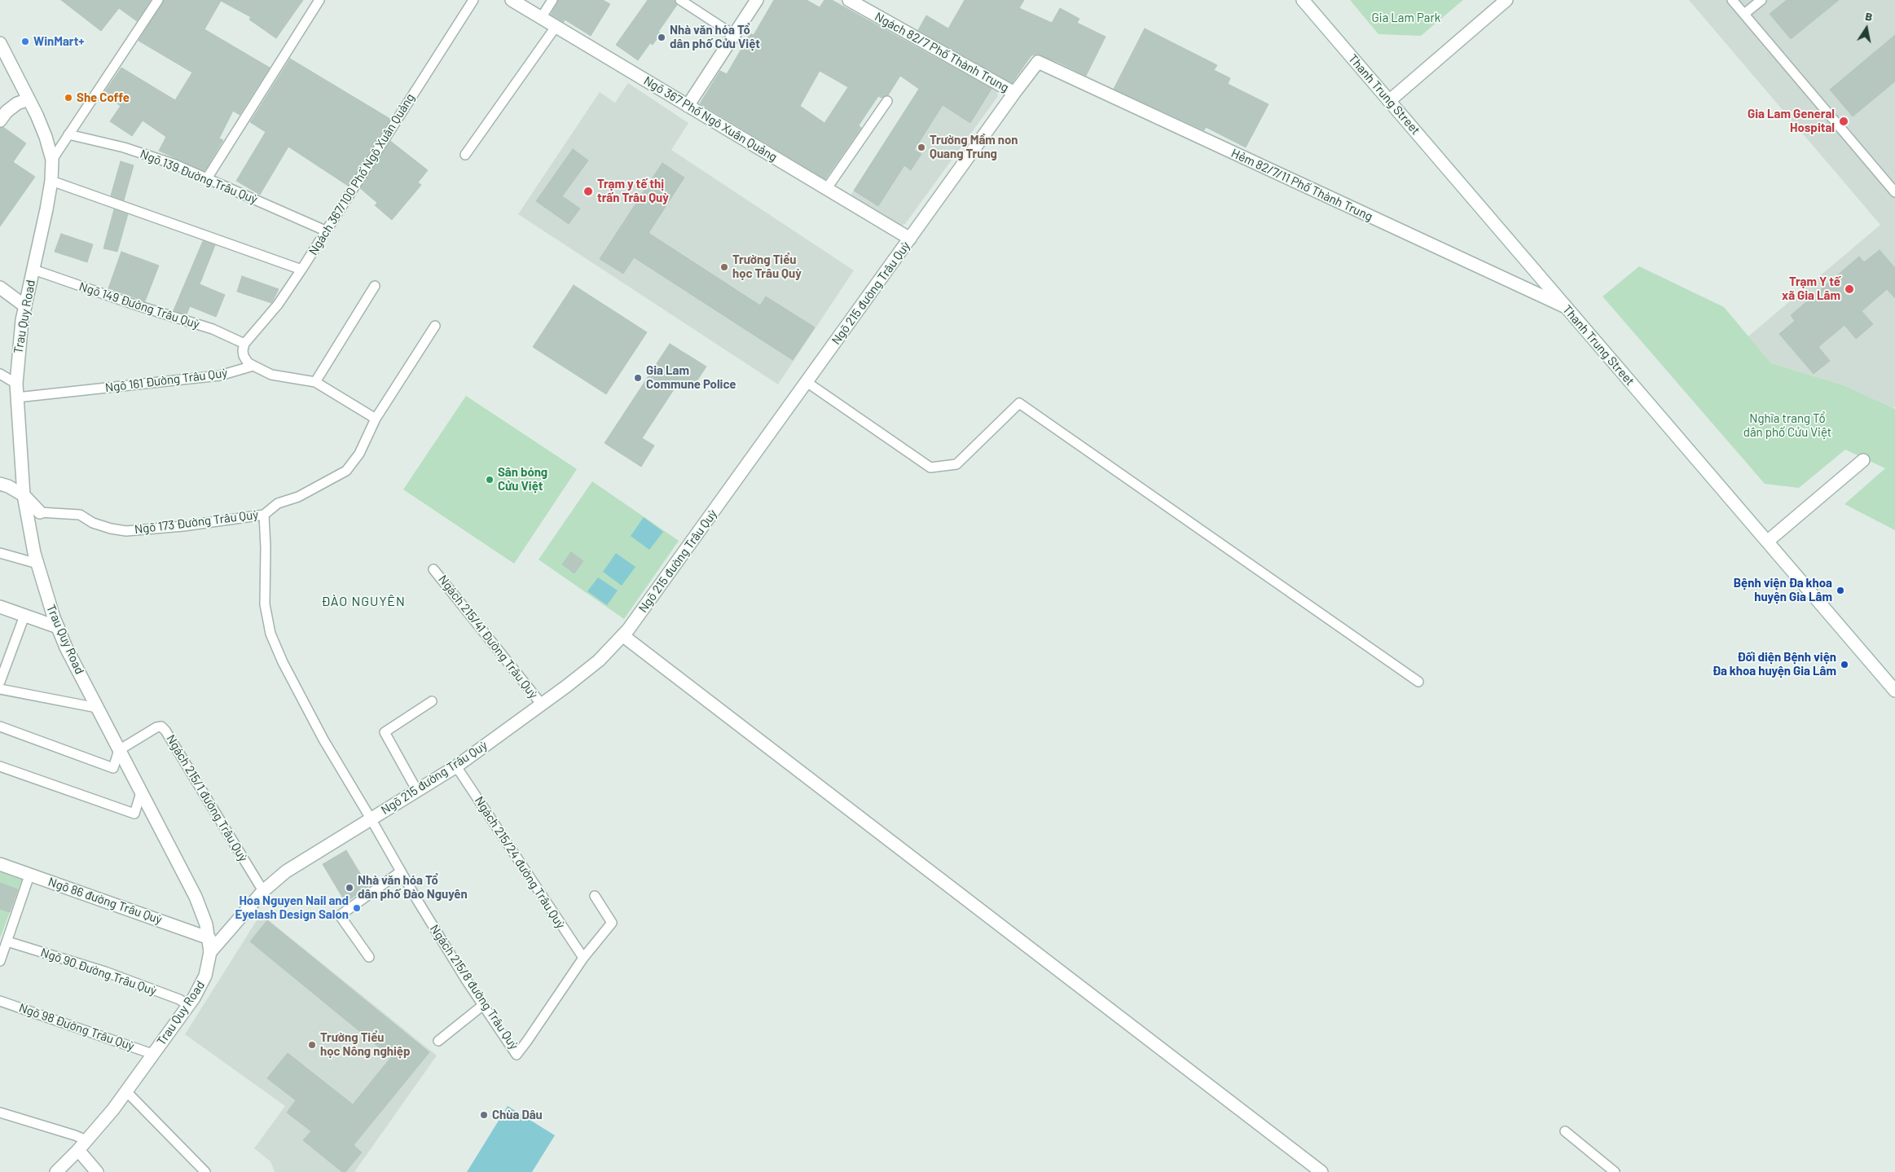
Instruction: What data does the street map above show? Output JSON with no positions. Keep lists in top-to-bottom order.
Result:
{
  "streets": {
    "street": [
      "Ngách 82/7 Phố Thành Trung",
      "Thanh Trung Street",
      "Ngõ 367 Phố Ngô Xuân Quảng",
      "Hẻm 82/7/11 Phố Thành Trung",
      "Ngõ 215 đường Trâu Quỳ",
      "Trau Quy Road",
      "Ngõ 86 đường Trâu Quỳ"
    ],
    "lane": [
      "Ngách 367/100 Phố Ngô Xuân Quảng",
      "Ngõ 139 Đường Trâu Quỳ",
      "Ngõ 149 Đường Trâu Quỳ",
      "Ngõ 161 Đường Trâu Quỳ",
      "Ngõ 173 Đường Trâu Quỳ",
      "Ngách 215/41 Đường Trâu Quỳ",
      "Ngách 215/1 đường Trâu Quỳ",
      "Ngách 215/24 đường Trâu Quỳ",
      "Ngõ 90 Đường Trâu Quỳ",
      "Ngách 215/8 đường Trâu Quỳ",
      "Ngõ 98 Đường Trâu Quỳ"
    ]
  },
  "crossings": [
    ["Ngách 82/7 Phố Thành Trung", "Ngõ 215 đường Trâu Quỳ"],
    ["Thanh Trung Street", "Hẻm 82/7/11 Phố Thành Trung"],
    ["Ngõ 367 Phố Ngô Xuân Quảng", "Ngõ 215 đường Trâu Quỳ"],
    ["Ngách 367/100 Phố Ngô Xuân Quảng", "Ngõ 139 Đường Trâu Quỳ"],
    ["Ngách 367/100 Phố Ngô Xuân Quảng", "Ngõ 149 Đường Trâu Quỳ"],
    ["Hẻm 82/7/11 Phố Thành Trung", "Ngõ 215 đường Trâu Quỳ"],
    ["Ngõ 215 đường Trâu Quỳ", "Trau Quy Road"],
    ["Ngõ 215 đường Trâu Quỳ", "Ngách 215/41 Đường Trâu Quỳ"],
    ["Ngõ 215 đường Trâu Quỳ", "Ngách 215/1 đường Trâu Quỳ"],
    ["Ngõ 215 đường Trâu Quỳ", "Ngách 215/24 đường Trâu Quỳ"],
    ["Ngõ 215 đường Trâu Quỳ", "Ngách 215/8 đường Trâu Quỳ"],
    ["Ngõ 149 Đường Trâu Quỳ", "Trau Quy Road"],
    ["Trau Quy Road", "Ngõ 161 Đường Trâu Quỳ"],
    ["Trau Quy Road", "Ngách 215/1 đường Trâu Quỳ"],
    ["Trau Quy Road", "Ngõ 86 đường Trâu Quỳ"],
    ["Trau Quy Road", "Ngõ 90 Đường Trâu Quỳ"],
    ["Trau Quy Road", "Ngõ 98 Đường Trâu Quỳ"],
    ["Ngõ 173 Đường Trâu Quỳ", "Ngách 215/8 đường Trâu Quỳ"],
    ["Ngách 215/24 đường Trâu Quỳ", "Ngách 215/8 đường Trâu Quỳ"]
  ],
  "districts": ["ĐÀO NGUYÊN"],
  "parks": ["Gia Lam Park", "Nghĩa trang Tổ dân phố Cửu Việt"],
  "places": [
    "Nhà văn hóa Tổ dân phố Cửu Việt",
    "WinMart+",
    "She Coffe",
    "Gia Lam General Hospital",
    "Trường Mầm non Quang Trung",
    "Trạm y tế thị trấn Trâu Quỳ",
    "Trường Tiểu học Trâu Quỳ",
    "Trạm Y tế xã Gia Lâm",
    "Gia Lam Commune Police",
    "Sân bóng Cửu Việt",
    "Bệnh viện Đa khoa huyện Gia Lâm",
    "Đối diện Bệnh viện Đa khoa huyện Gia Lâm",
    "Nhà văn hóa Tổ dân phố Đào Nguyên",
    "Hoa Nguyen Nail and Eyelash Design Salon",
    "Trường Tiểu học Nông nghiệp",
    "Chùa Dâu"
  ],
  "north": "top"
}
